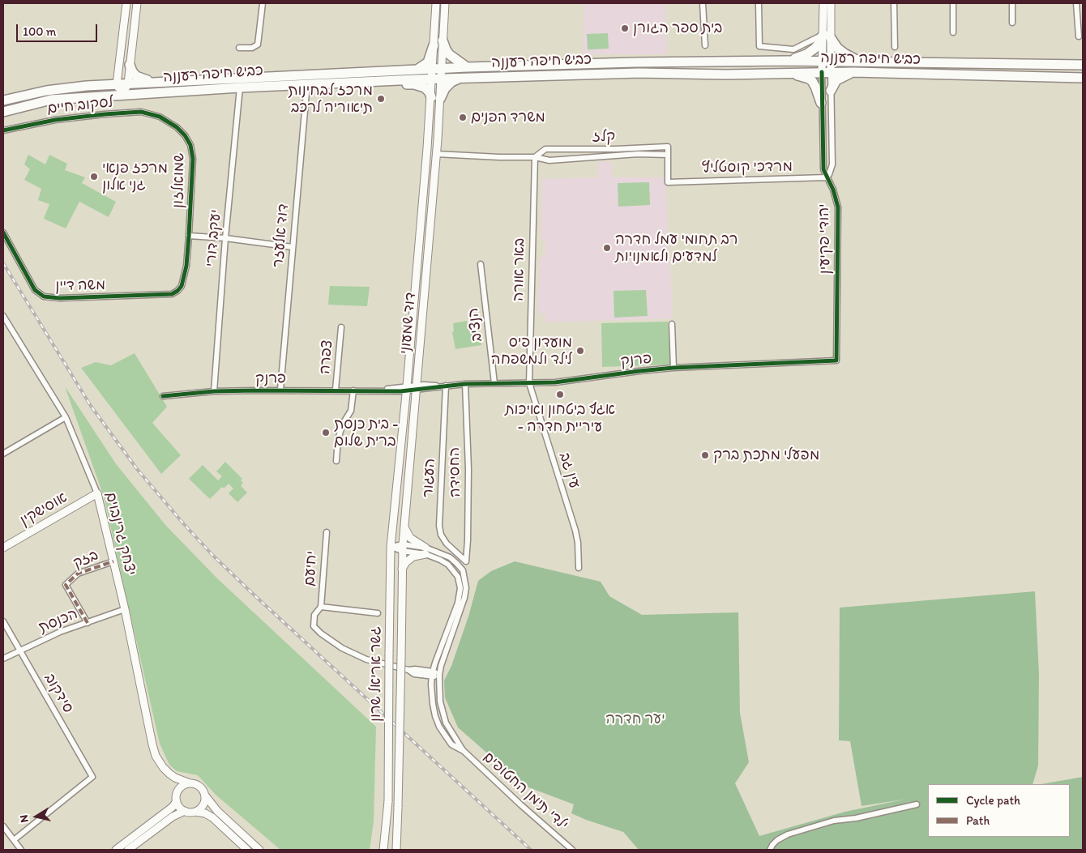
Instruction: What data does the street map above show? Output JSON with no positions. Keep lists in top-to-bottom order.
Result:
{
  "streets": {
    "highway": ["כביש חיפה רעננה"],
    "main road": [
      "יהודי פקיעין",
      "דוד שמעוני",
      "אוסישקין",
      "יצחק גרינבוים",
      "גשר אריאל שרון"
    ],
    "street": [
      "לסקוב חיים",
      "קלז",
      "מרדכי קוסטליץ",
      "שמואלזון",
      "דוד אלעזר",
      "יעקב דורי",
      "באר אורה",
      "משה דיין",
      "הנציב",
      "צפרה",
      "פרנק",
      "עין גב",
      "החסידה",
      "העגור",
      "בזק",
      "יחיעם",
      "הכנסת",
      "סידקוב",
      "ילדי תימן החטופים"
    ]
  },
  "crossings": [
    ["כביש חיפה רעננה", "דוד אלעזר"],
    ["כביש חיפה רעננה", "יעקב דורי"],
    ["כביש חיפה רעננה", "יהודי פקיעין"],
    ["כביש חיפה רעננה", "דוד שמעוני"],
    ["לסקוב חיים", "שמואלזון"],
    ["קלז", "מרדכי קוסטליץ"],
    ["קלז", "באר אורה"],
    ["קלז", "דוד שמעוני"],
    ["מרדכי קוסטליץ", "יהודי פקיעין"],
    ["שמואלזון", "משה דיין"],
    ["דוד אלעזר", "פרנק"],
    ["יעקב דורי", "פרנק"],
    ["יהודי פקיעין", "פרנק"],
    ["באר אורה", "פרנק"],
    ["באר אורה", "עין גב"],
    ["דוד שמעוני", "פרנק"],
    ["דוד שמעוני", "גשר אריאל שרון"],
    ["דוד שמעוני", "ילדי תימן החטופים"],
    ["הנציב", "פרנק"],
    ["צפרה", "פרנק"],
    ["פרנק", "עין גב"],
    ["פרנק", "החסידה"],
    ["פרנק", "העגור"],
    ["החסידה", "העגור"],
    ["אוסישקין", "יצחק גרינבוים"],
    ["יצחק גרינבוים", "בזק"],
    ["יצחק גרינבוים", "הכנסת"],
    ["בזק", "הכנסת"],
    ["יחיעם", "ילדי תימן החטופים"],
    ["הכנסת", "סידקוב"],
    ["גשר אריאל שרון", "ילדי תימן החטופים"]
  ],
  "parks": ["יער חדרה"],
  "places": [
    "בית ספר הגורן",
    "מרכז לבחינות תיאוריה לרכב",
    "משרד הפנים",
    "מרכז פנאי גני אלון",
    "רב תחומי עמל חדרה למדעים ולאמנויות",
    "מועדון פיס לילד ולמשפחה",
    "אגף ביטחון ואיכות - עיריית חדרה",
    "בית כנסת - ברית שלום",
    "מפעלי מתכת ברק"
  ],
  "legend": ["Cycle path", "Path"],
  "scale_bar": "100 m",
  "north": "left"
}
